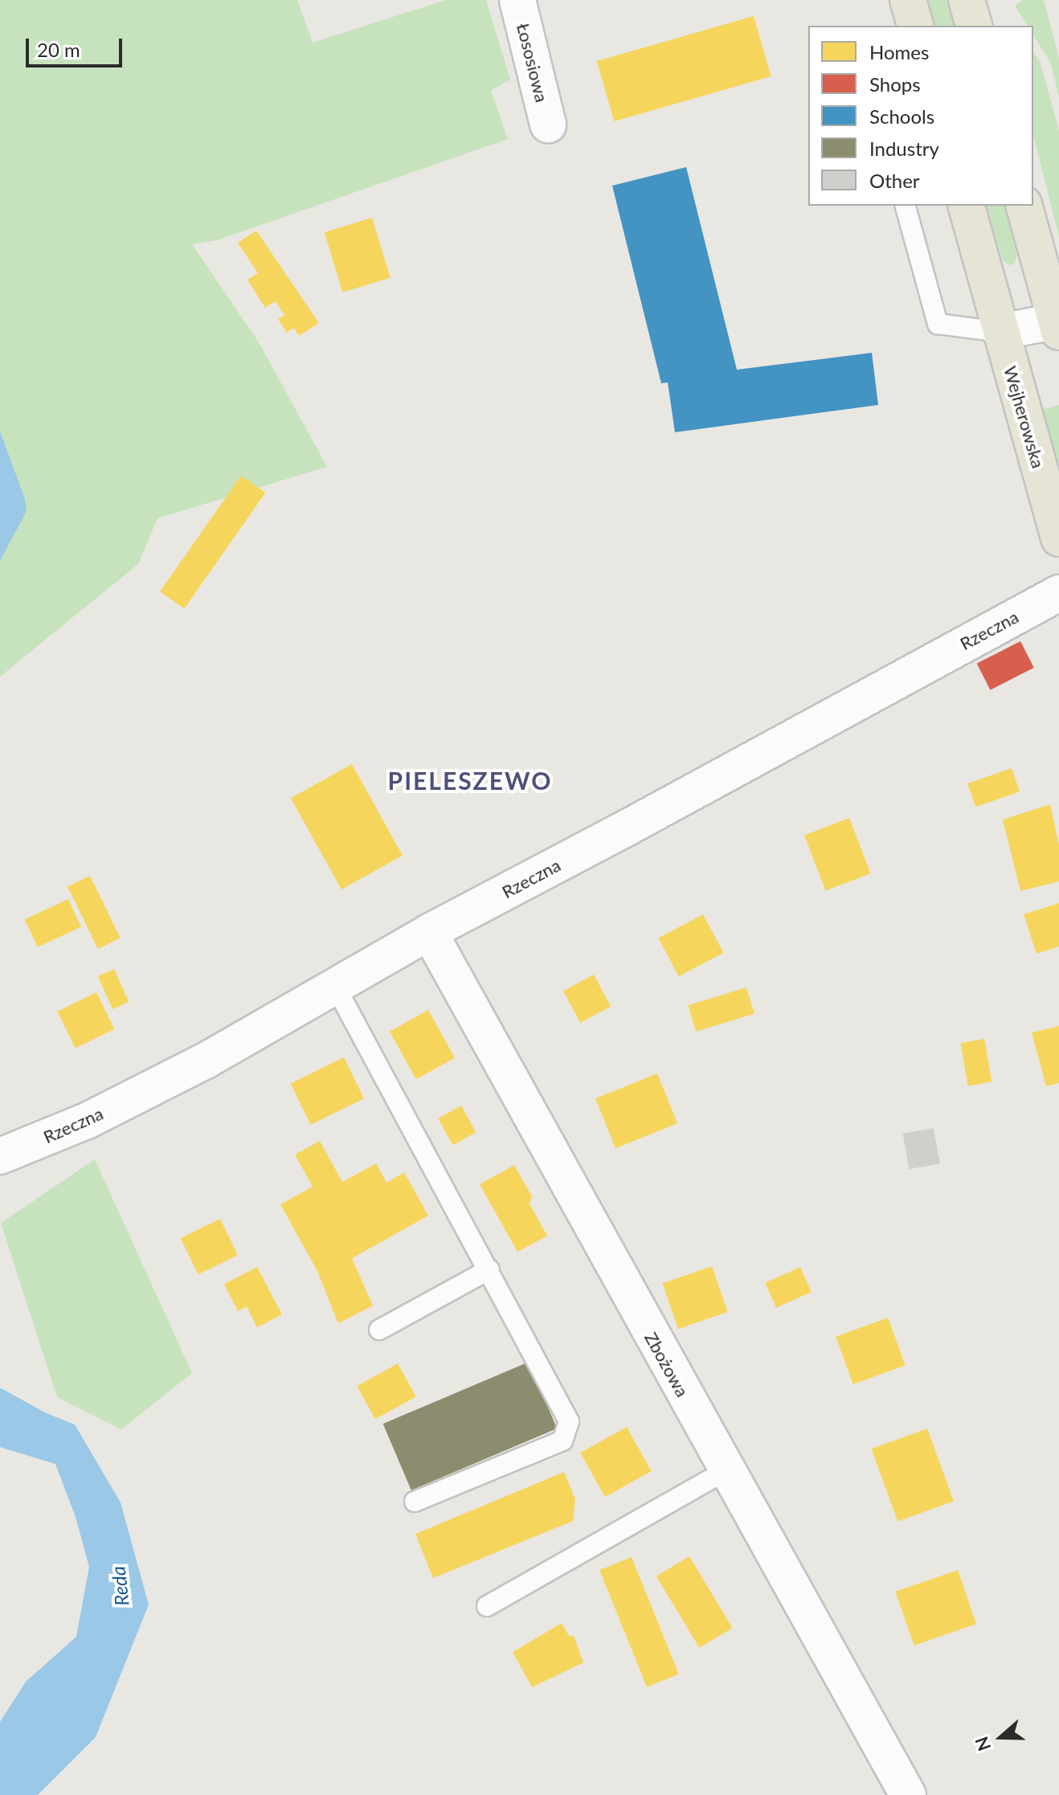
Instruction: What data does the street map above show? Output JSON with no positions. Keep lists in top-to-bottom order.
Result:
{
  "streets": {
    "main road": ["Wejherowska"],
    "street": ["Łososiowa", "Rzeczna", "Zbożowa"]
  },
  "crossings": [
    ["Rzeczna", "Zbożowa"]
  ],
  "districts": ["PIELESZEWO"],
  "water": ["Reda"],
  "legend": [
    "Homes",
    "Shops",
    "Schools",
    "Industry",
    "Other"
  ],
  "scale_bar": "20 m",
  "north": "left"
}
